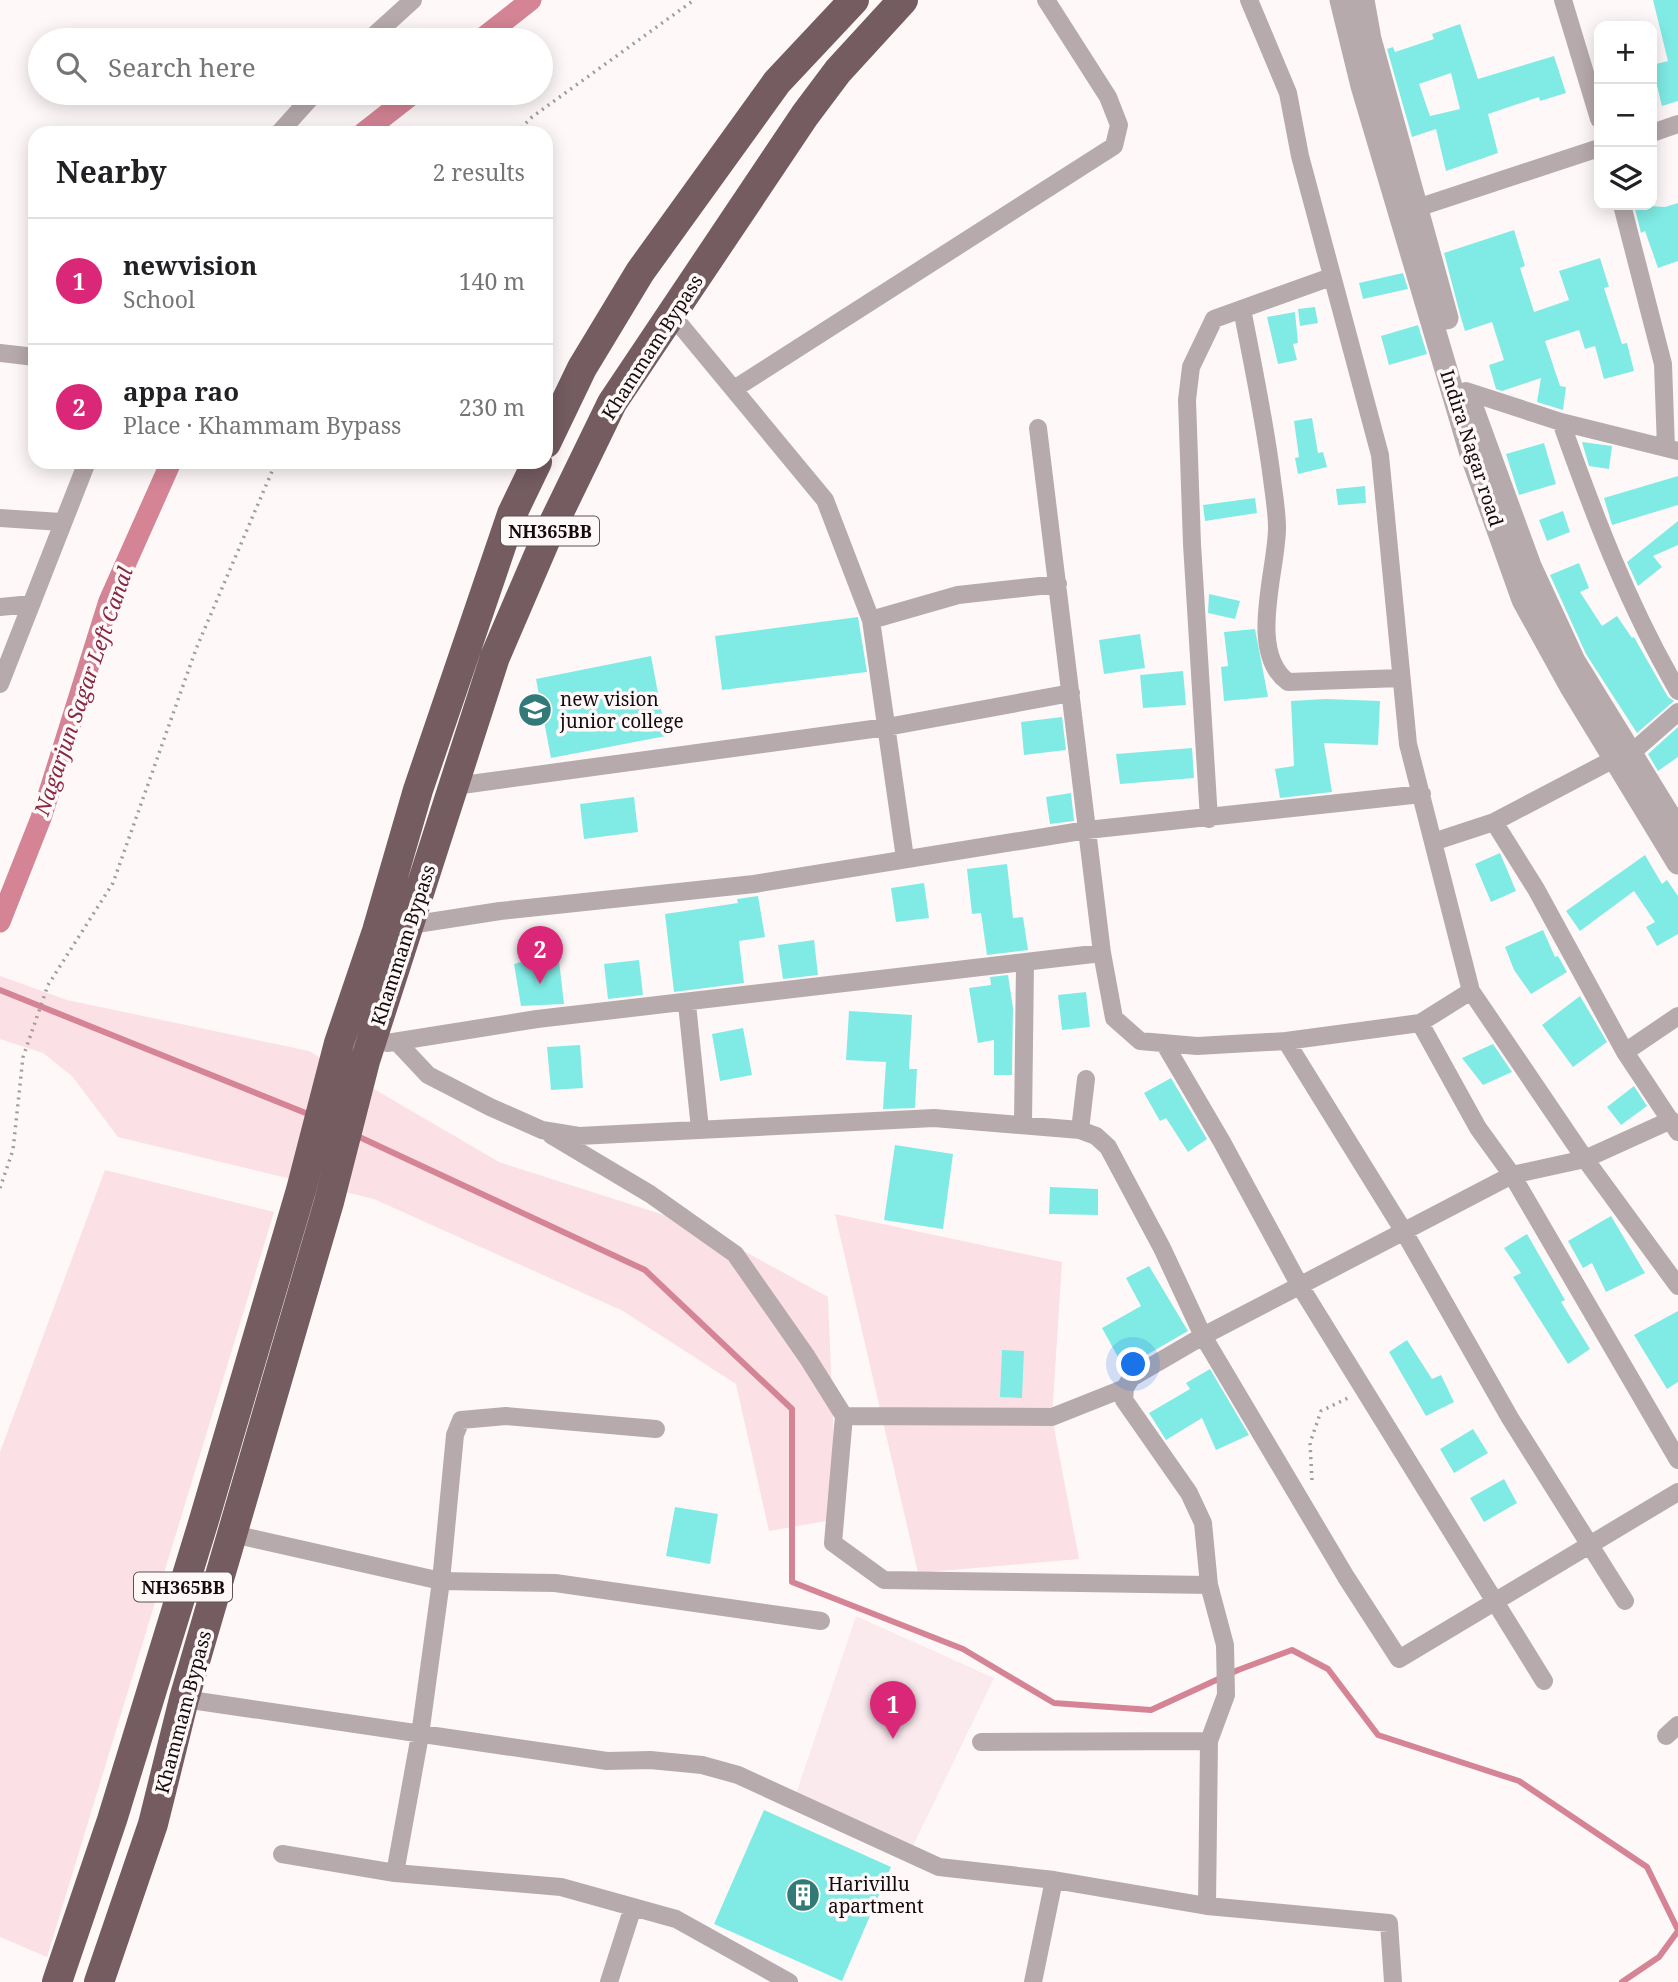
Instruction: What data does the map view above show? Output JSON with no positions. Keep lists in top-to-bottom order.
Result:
{
  "streets": {
    "highway": ["Khammam Bypass", "NH365BB"],
    "street": ["Indira Nagar road"]
  },
  "water": ["Nagarjun Sagar Left Canal"],
  "places": {
    "school or university": ["new vision junior college"],
    "building": ["Harivillu apartment"]
  },
  "page": {
    "map_buttons": ["+", "−"],
    "search": "Search here",
    "heading": ["Nearby", "2 results"],
    "list": [
      {
        "mark": "1",
        "name": "newvision",
        "note": "School",
        "value": "140 m"
      },
      {
        "mark": "2",
        "name": "appa rao",
        "note": "Place · Khammam Bypass",
        "value": "230 m"
      }
    ],
    "pins": ["2", "1"]
  }
}
